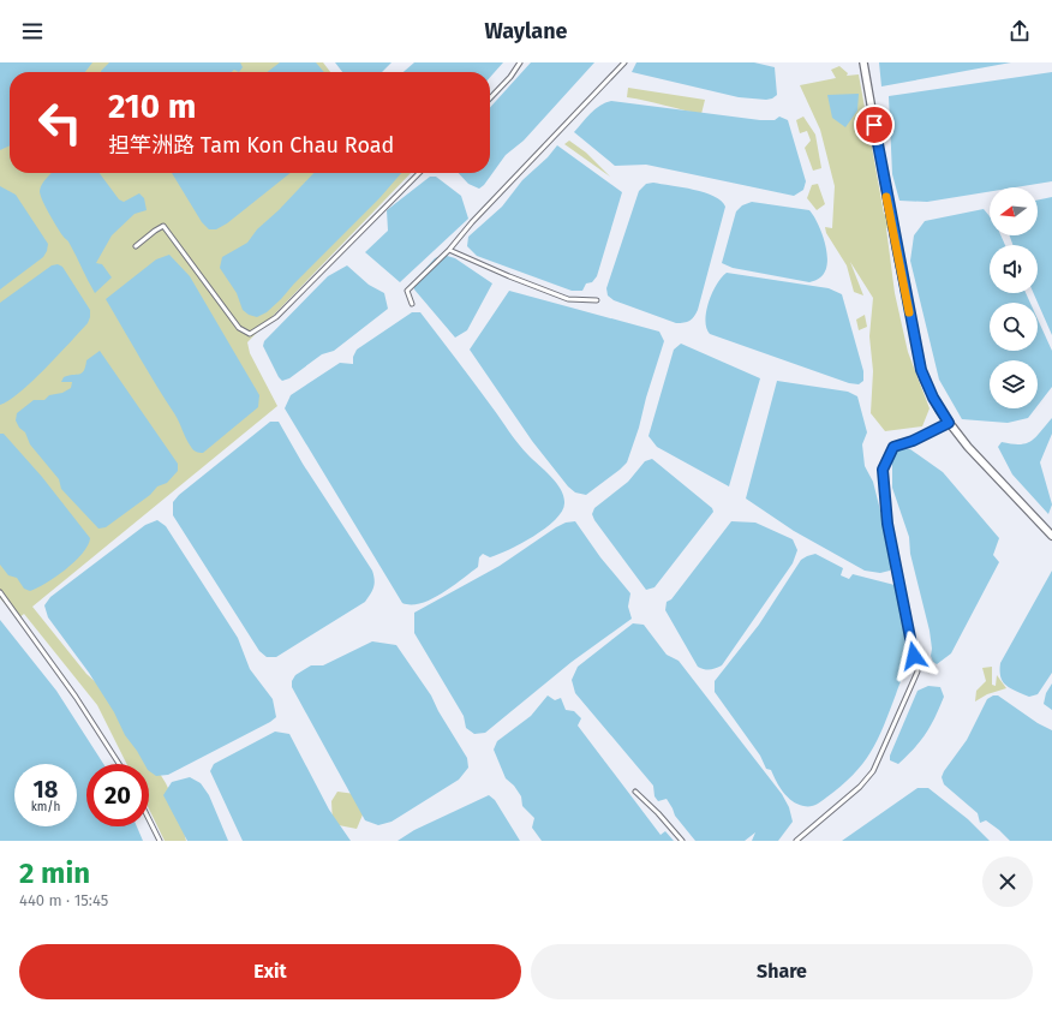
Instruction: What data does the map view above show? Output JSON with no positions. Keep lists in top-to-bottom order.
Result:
{
  "north": "left",
  "page": {
    "header": "Waylane",
    "turn": ["210 m", "担竿洲路 Tam Kon Chau Road"],
    "speed": "18 km/h",
    "limit": "20",
    "heading": ["2 min", "440 m · 15:45"],
    "buttons": ["Exit", "Share"]
  }
}
